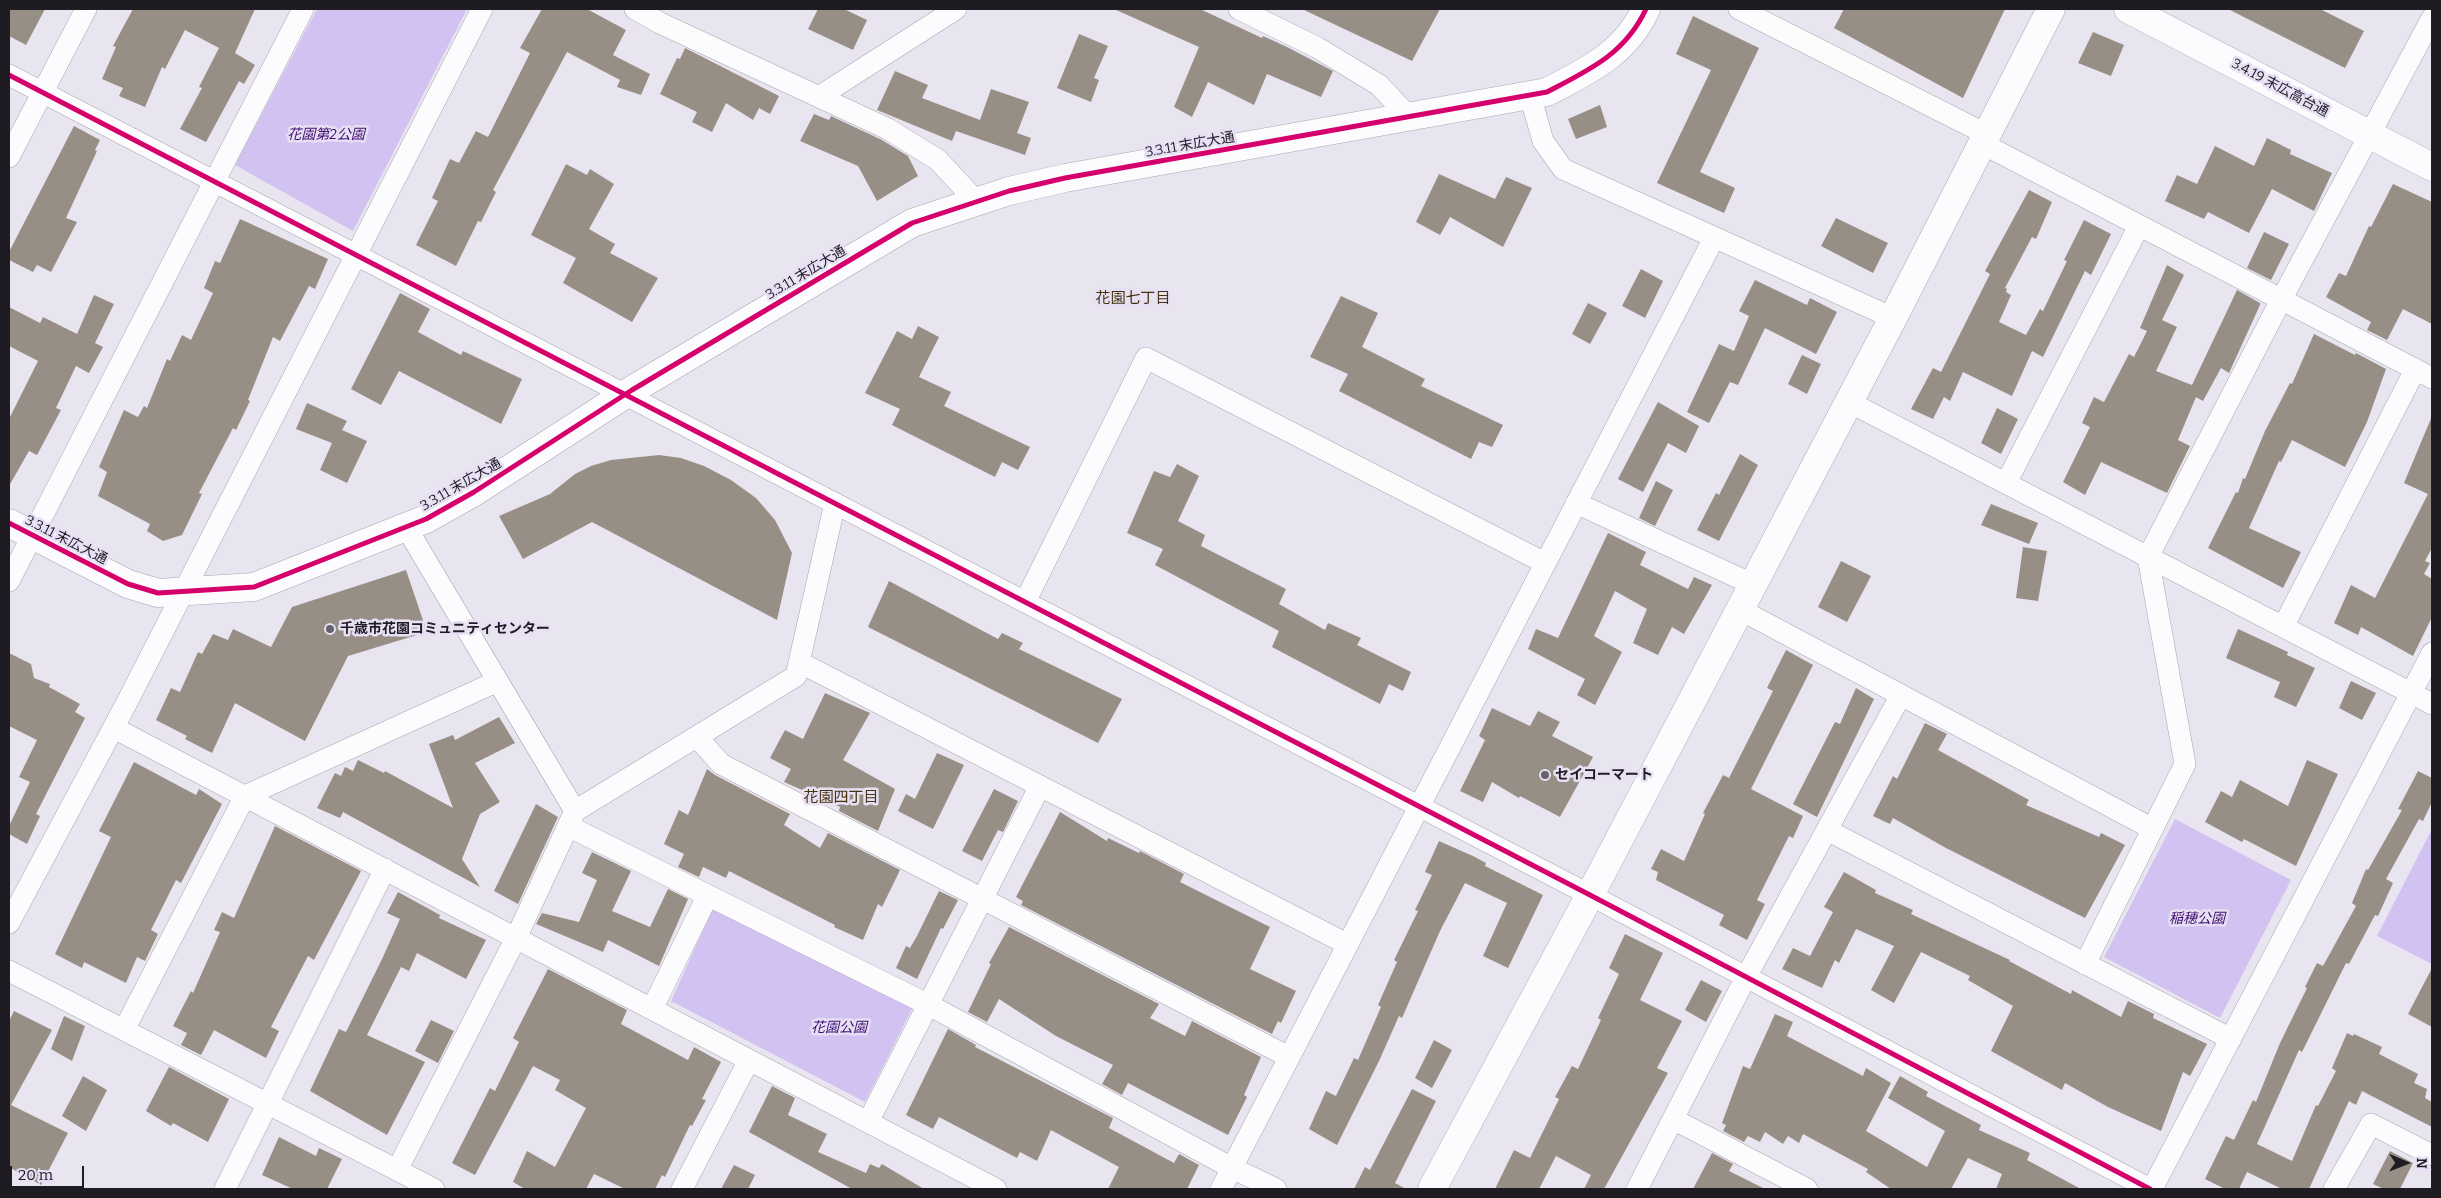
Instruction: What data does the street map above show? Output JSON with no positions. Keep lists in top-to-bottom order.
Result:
{
  "streets": {
    "street": ["3.4.19 末広高台通", "3.3.11 末広大通"]
  },
  "districts": ["花園七丁目", "花園四丁目"],
  "parks": ["花園第2公園", "稲穂公園", "花園公園"],
  "places": ["千歳市花園コミュニティセンター", "セイコーマート"],
  "scale_bar": "20 m",
  "north": "right"
}
